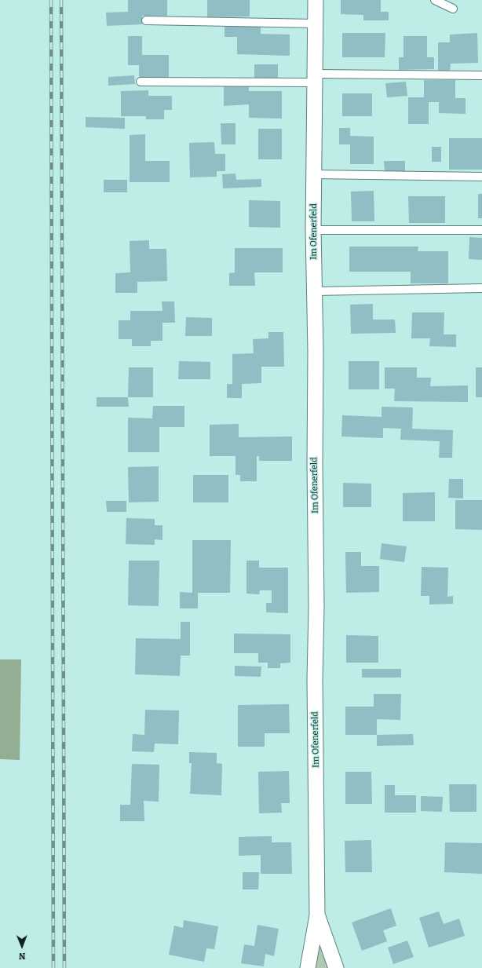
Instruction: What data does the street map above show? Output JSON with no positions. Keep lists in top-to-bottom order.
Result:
{
  "streets": {
    "street": ["Im Ofenerfeld"]
  },
  "north": "bottom"
}
